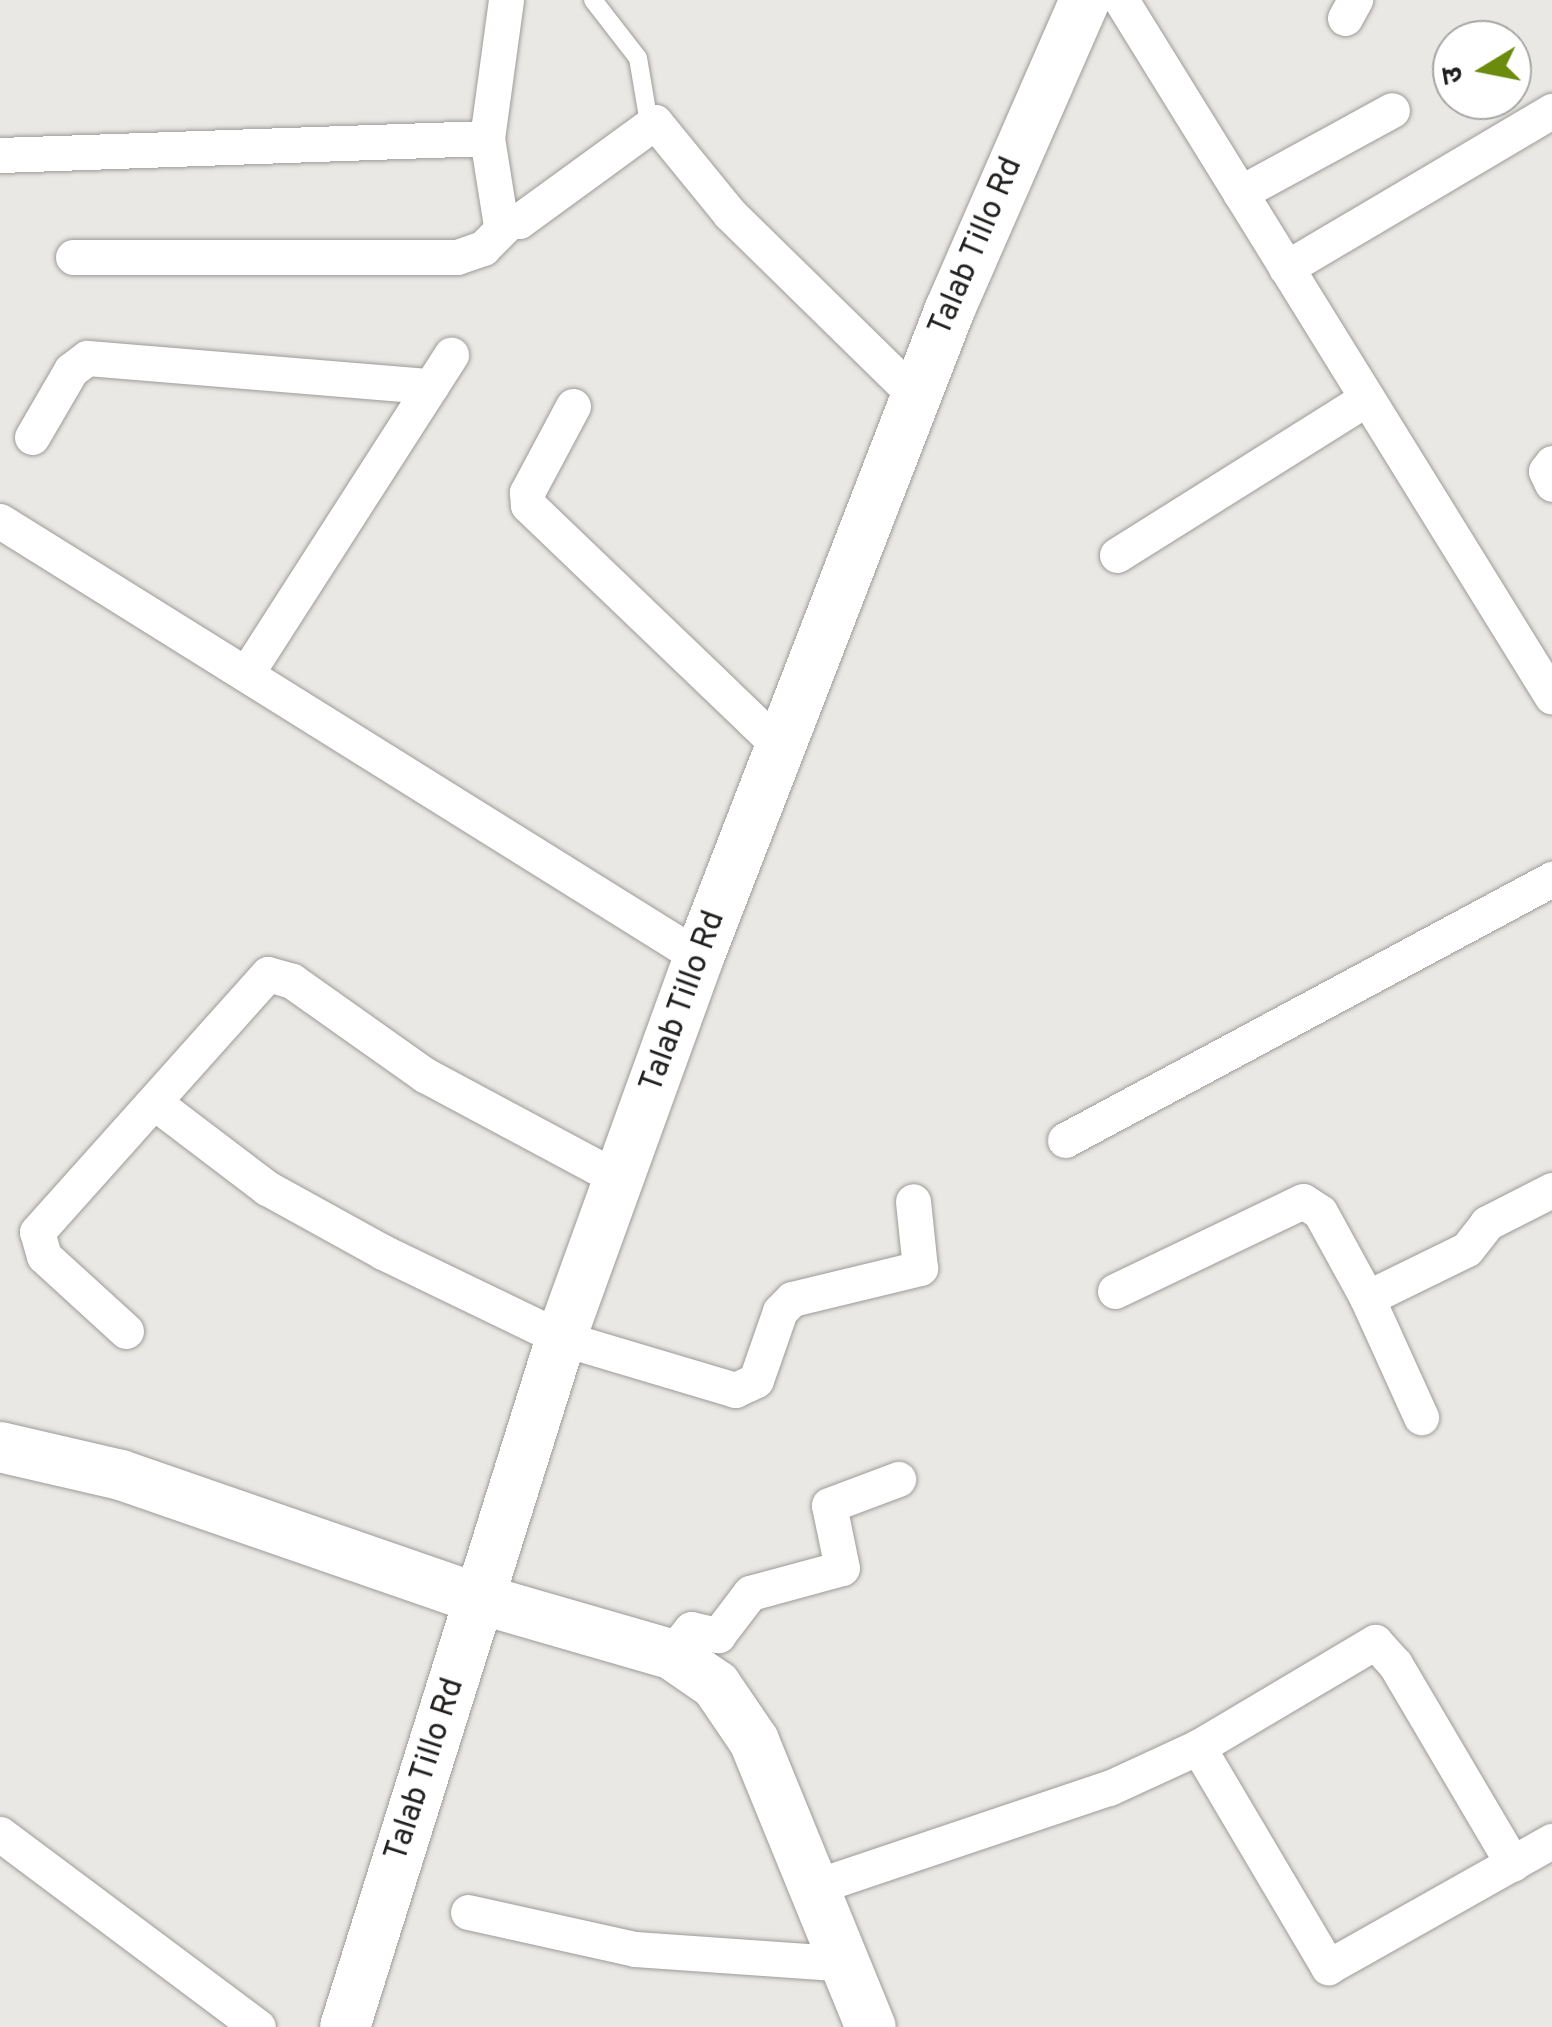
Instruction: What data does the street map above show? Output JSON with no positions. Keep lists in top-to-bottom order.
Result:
{
  "streets": {
    "main road": ["Talab Tillo Rd"]
  },
  "north": "left"
}
